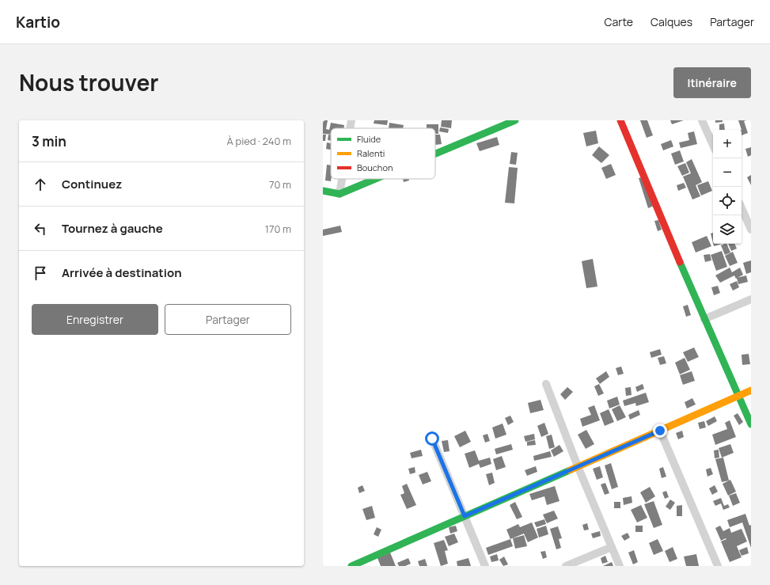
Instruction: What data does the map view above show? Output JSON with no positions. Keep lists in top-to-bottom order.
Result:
{
  "legend": ["Fluide", "Ralenti", "Bouchon"],
  "page": {
    "header": "Kartio",
    "nav": ["Carte", "Calques", "Partager"],
    "title": "Nous trouver",
    "buttons": [
      "Itinéraire",
      ["Enregistrer", "Partager"]
    ],
    "heading": ["3 min", "À pied · 240 m"],
    "map_buttons": ["+", "−"],
    "list": [
      ["Continuez", "70 m"],
      ["Tournez à gauche", "170 m"],
      "Arrivée à destination"
    ]
  }
}
